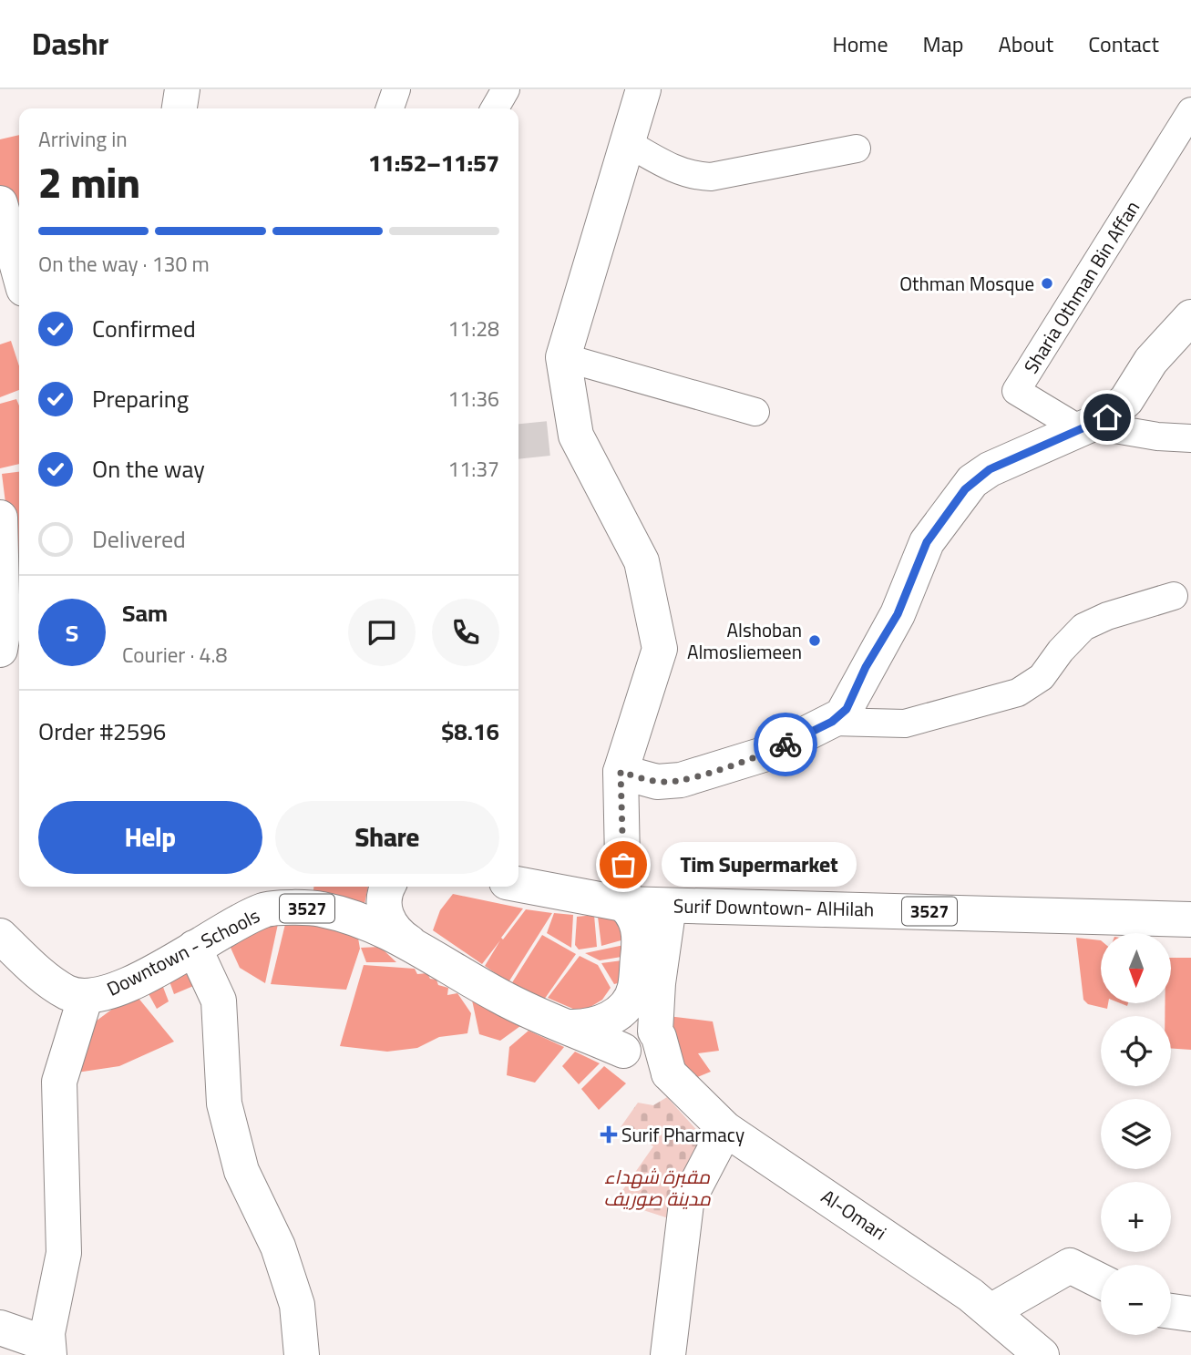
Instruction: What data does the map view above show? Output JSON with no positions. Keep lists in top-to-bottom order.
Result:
{
  "streets": {
    "main road": [
      "Surif Downtown- AlHilah",
      "3527",
      "Downtown - Schools",
      "Al-Omari"
    ],
    "street": ["Sharia Othman Bin Affan"]
  },
  "crossings": [
    ["Surif Downtown- AlHilah", "3527"],
    ["3527", "Downtown - Schools"],
    ["Downtown - Schools", "Al-Omari"]
  ],
  "parks": ["مقبرة شهداء مدينة صوريف"],
  "places": {
    "other": ["Othman Mosque", "Alshoban Almosliemeen", "Tim Supermarket"],
    "health": ["Surif Pharmacy"]
  },
  "north": "bottom",
  "page": {
    "header": "Dashr",
    "nav": [
      "Home",
      "Map",
      "About",
      "Contact"
    ],
    "heading": ["2 min", "Arriving in", "11:52–11:57"],
    "panel": [
      "Sam",
      "Courier · 4.8",
      "Order #2596",
      "$8.16"
    ],
    "bar": "On the way · 130 m",
    "list": [
      ["Confirmed", "11:28"],
      ["Preparing", "11:36"],
      ["On the way", "11:37"],
      "Delivered"
    ],
    "round": "S",
    "buttons": ["Help", "Share"],
    "bubble": "Tim Supermarket",
    "map_buttons": ["+", "−"]
  }
}
